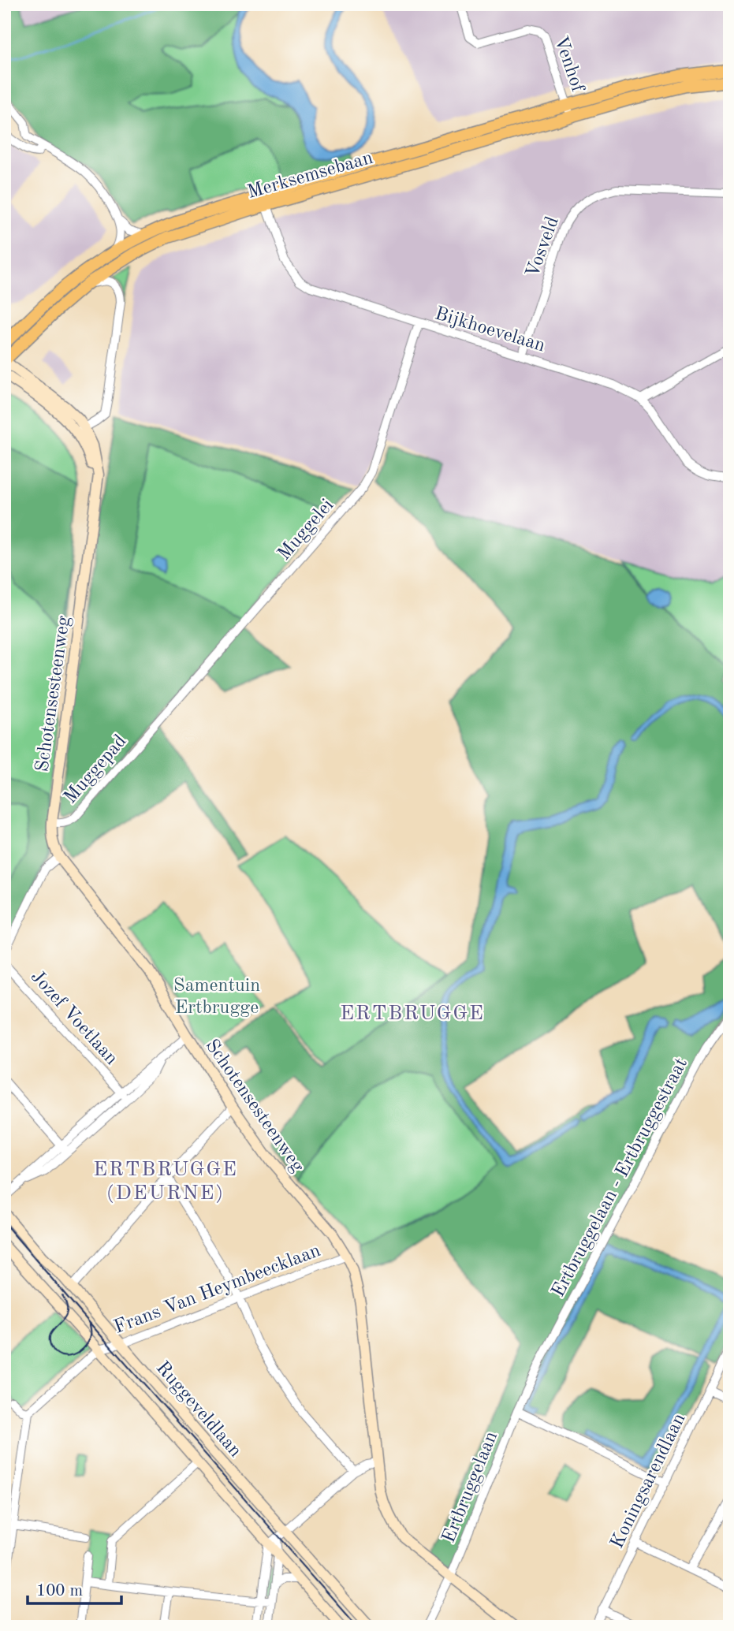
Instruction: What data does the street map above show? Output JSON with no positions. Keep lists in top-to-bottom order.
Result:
{
  "streets": {
    "main road": ["Merksemsebaan"],
    "street": [
      "Venhof",
      "Vosveld",
      "Bijkhoevelaan",
      "Muggelei",
      "Schotensesteenweg",
      "Muggepad",
      "Jozef Voetlaan",
      "Ertbruggelaan - Ertbruggestraat",
      "Frans Van Heymbeecklaan",
      "Ruggeveldlaan",
      "Koningsarendlaan",
      "Ertbruggelaan"
    ]
  },
  "crossings": [
    ["Venhof", "Merksemsebaan"],
    ["Merksemsebaan", "Bijkhoevelaan"],
    ["Vosveld", "Bijkhoevelaan"],
    ["Bijkhoevelaan", "Muggelei"],
    ["Muggelei", "Muggepad"],
    ["Schotensesteenweg", "Muggepad"],
    ["Schotensesteenweg", "Frans Van Heymbeecklaan"],
    ["Schotensesteenweg", "Ertbruggelaan"],
    ["Ertbruggelaan - Ertbruggestraat", "Ertbruggelaan"],
    ["Frans Van Heymbeecklaan", "Ruggeveldlaan"]
  ],
  "districts": ["ERTBRUGGE", "ERTBRUGGE (DEURNE)"],
  "parks": ["Samentuin Ertbrugge"],
  "scale_bar": "100 m"
}
